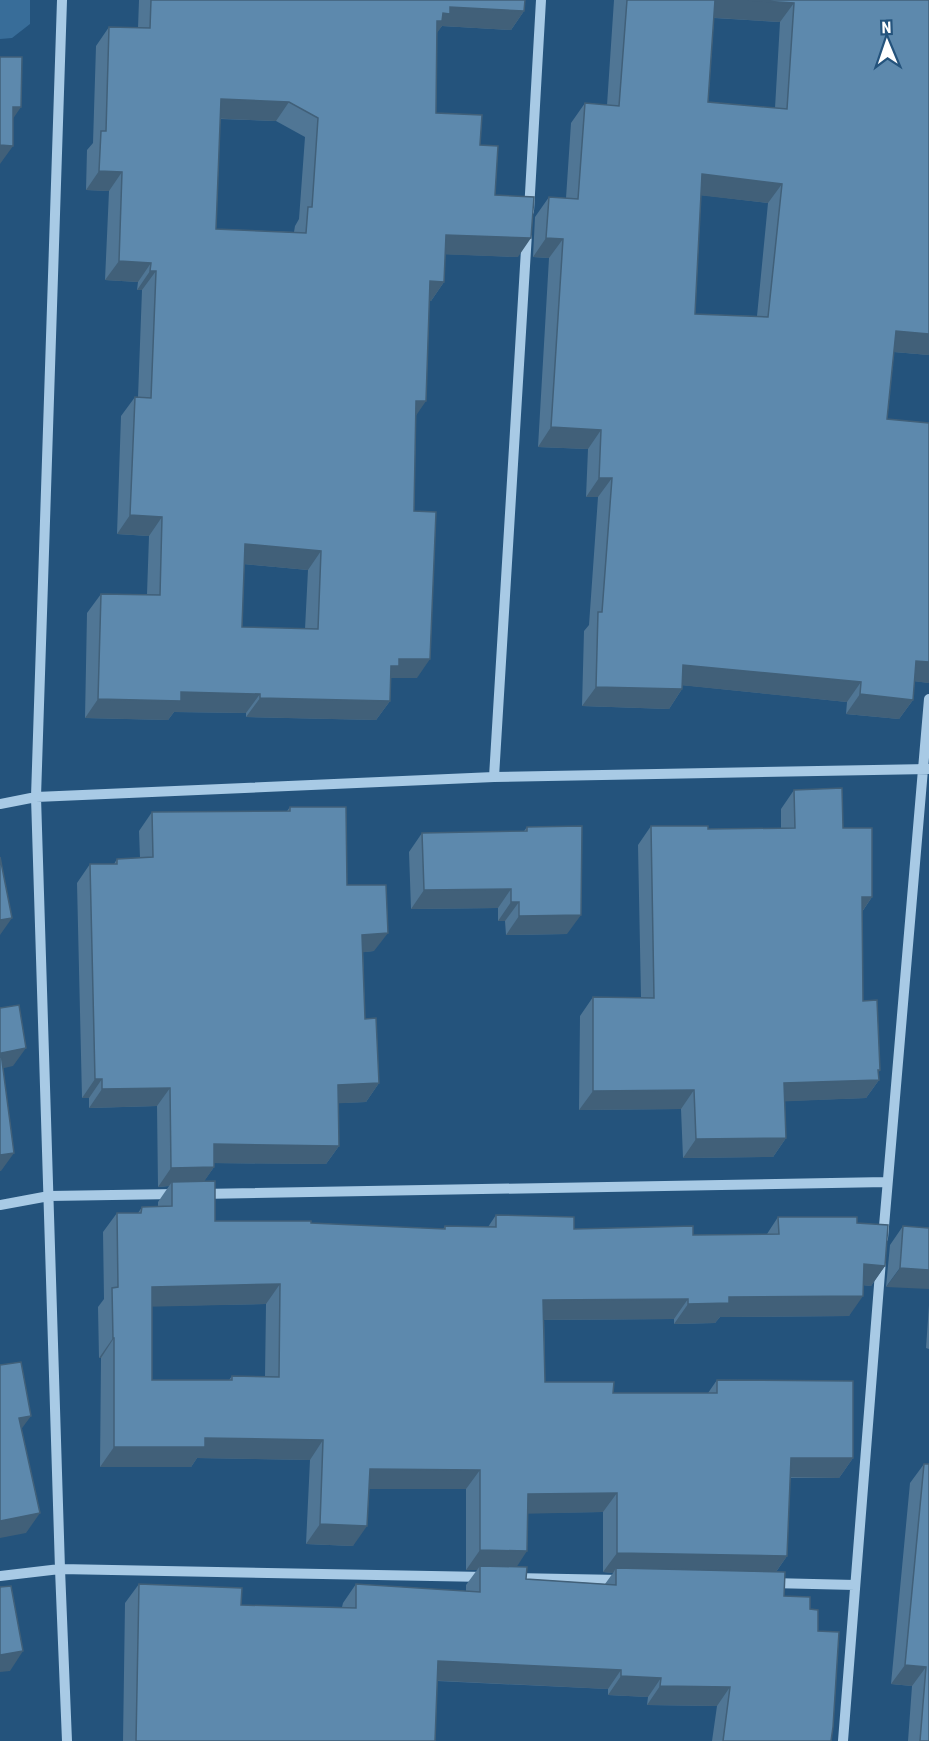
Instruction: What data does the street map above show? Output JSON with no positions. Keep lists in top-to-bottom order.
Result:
{
  "north": "top"
}
